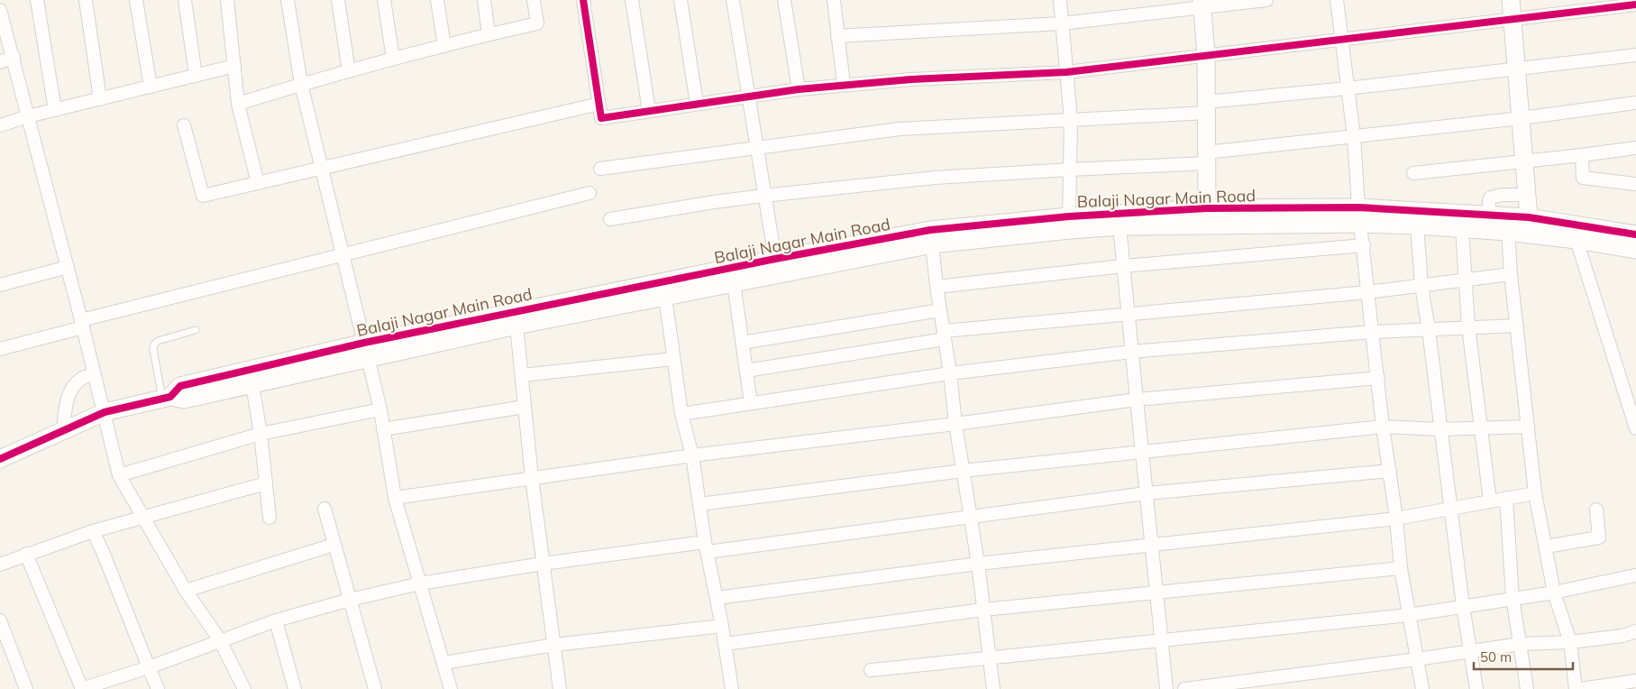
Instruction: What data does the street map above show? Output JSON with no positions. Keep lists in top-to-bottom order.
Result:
{
  "streets": {
    "street": ["Balaji Nagar Main Road"]
  },
  "scale_bar": "50 m"
}
